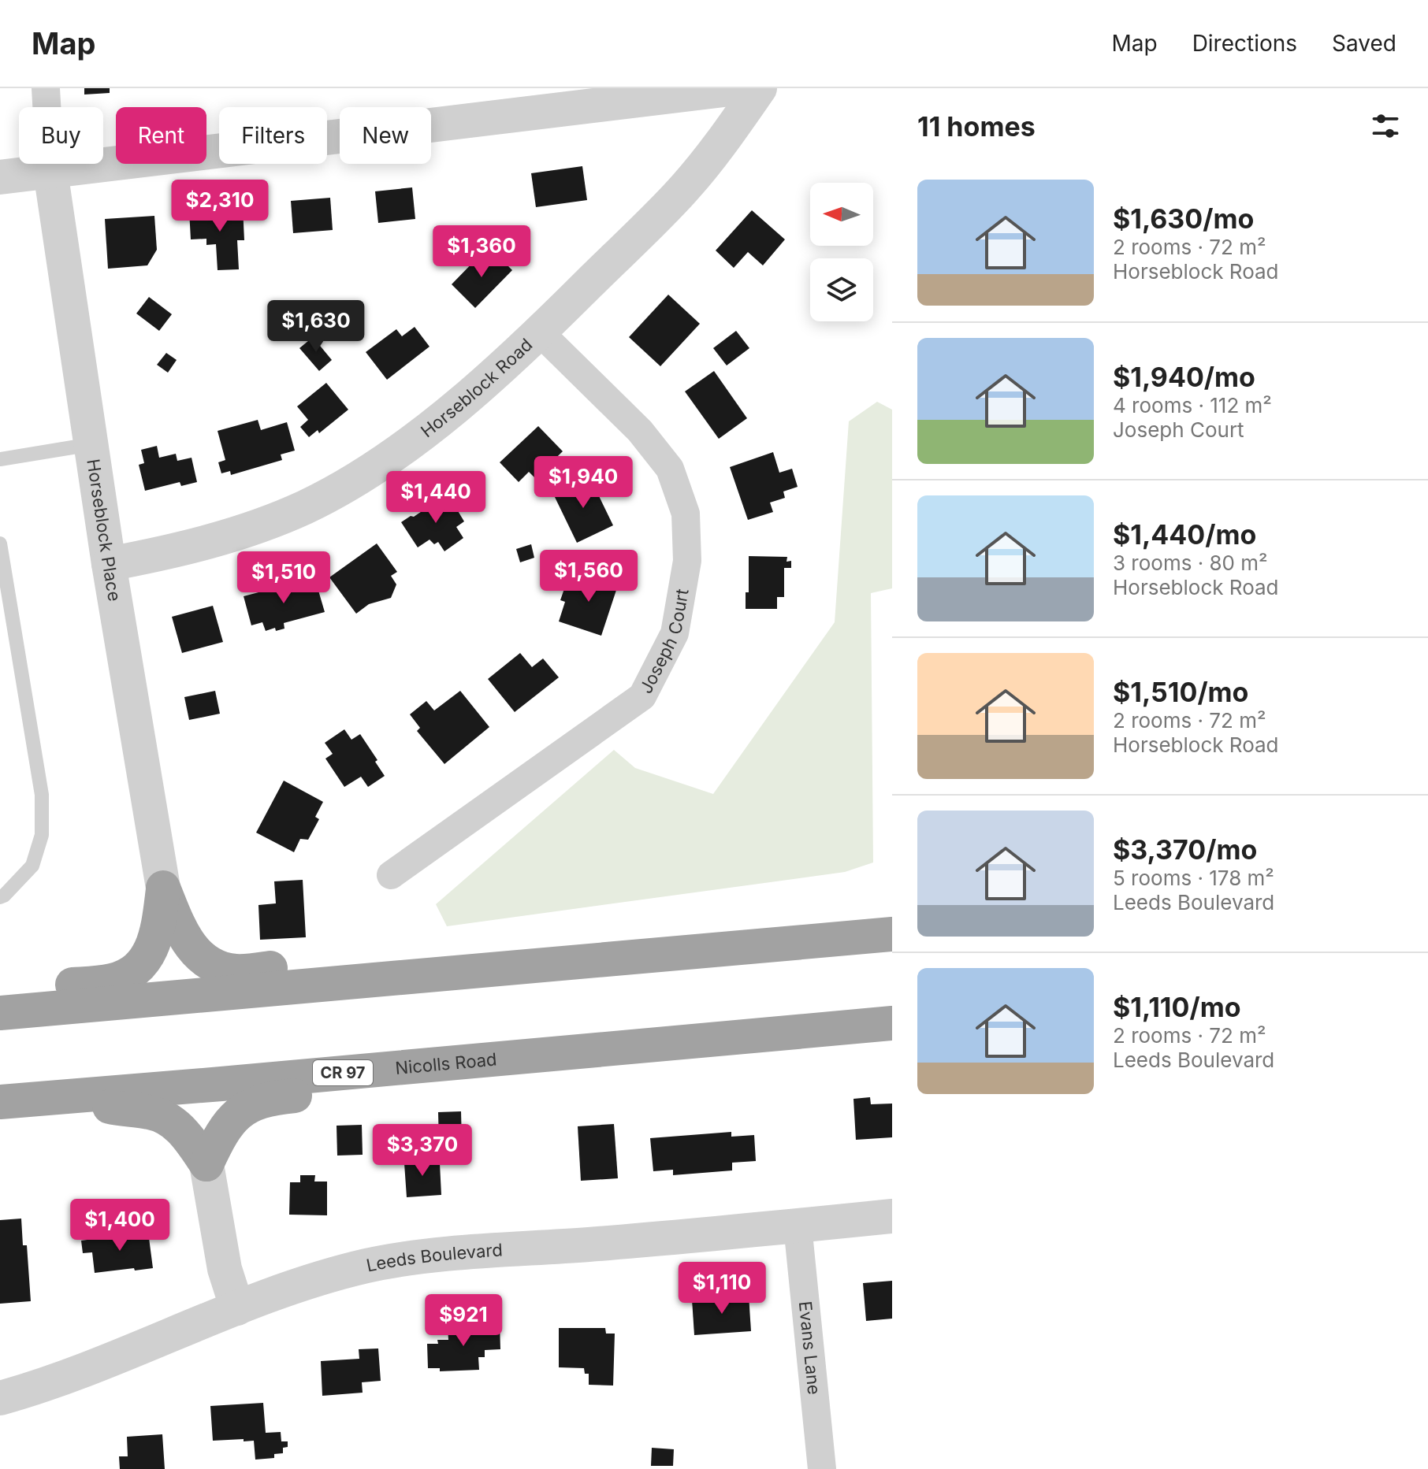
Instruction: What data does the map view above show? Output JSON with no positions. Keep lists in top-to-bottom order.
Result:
{
  "streets": {
    "highway": ["Nicolls Road", "CR 97"],
    "street": [
      "Horseblock Road",
      "Horseblock Place",
      "Joseph Court",
      "Leeds Boulevard",
      "Evans Lane"
    ]
  },
  "crossings": [
    ["Horseblock Road", "Horseblock Place"],
    ["Horseblock Road", "Joseph Court"],
    ["Leeds Boulevard", "Evans Lane"]
  ],
  "north": "left",
  "page": {
    "header": "Map",
    "nav": ["Map", "Directions", "Saved"],
    "heading": "11 homes",
    "chip": [
      "Buy",
      "Rent",
      "Filters",
      "New"
    ],
    "list": [
      {
        "name": "$1,630/mo",
        "note": "2 rooms · 72 m² · Horseblock Road"
      },
      {
        "name": "$1,940/mo",
        "note": "4 rooms · 112 m² · Joseph Court"
      },
      {
        "name": "$1,440/mo",
        "note": "3 rooms · 80 m² · Horseblock Road"
      },
      {
        "name": "$1,510/mo",
        "note": "2 rooms · 72 m² · Horseblock Road"
      },
      {
        "name": "$3,370/mo",
        "note": "5 rooms · 178 m² · Leeds Boulevard"
      },
      {
        "name": "$1,110/mo",
        "note": "2 rooms · 72 m² · Leeds Boulevard"
      }
    ],
    "price": [
      "$2,310",
      "$1,360",
      "$1,630",
      "$1,940",
      "$1,440",
      "$1,560",
      "$1,510",
      "$3,370",
      "$1,400",
      "$1,110",
      "$921"
    ]
  }
}
